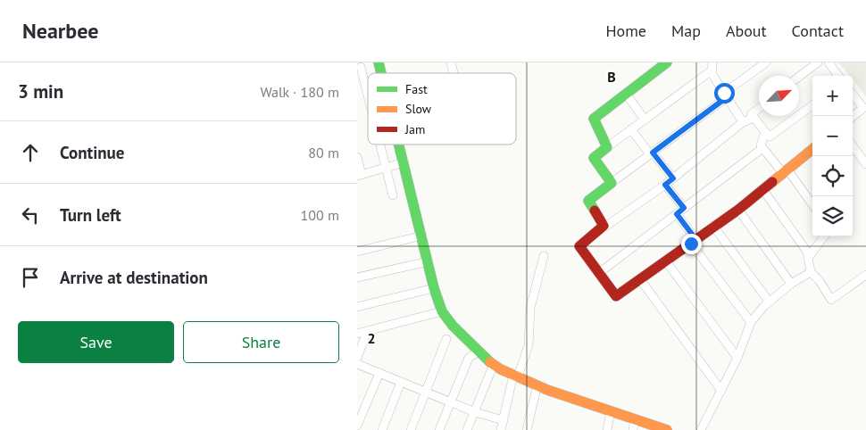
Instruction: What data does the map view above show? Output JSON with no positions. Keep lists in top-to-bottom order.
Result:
{
  "legend": ["Fast", "Slow", "Jam"],
  "north": "top right",
  "page": {
    "header": "Nearbee",
    "nav": [
      "Home",
      "Map",
      "About",
      "Contact"
    ],
    "heading": ["3 min", "Walk · 180 m"],
    "map_buttons": ["+", "−"],
    "list": [
      ["Continue", "80 m"],
      ["Turn left", "100 m"],
      "Arrive at destination"
    ],
    "buttons": ["Save", "Share"]
  },
  "grid": {
    "columns": ["B"],
    "rows": ["2"]
  }
}
